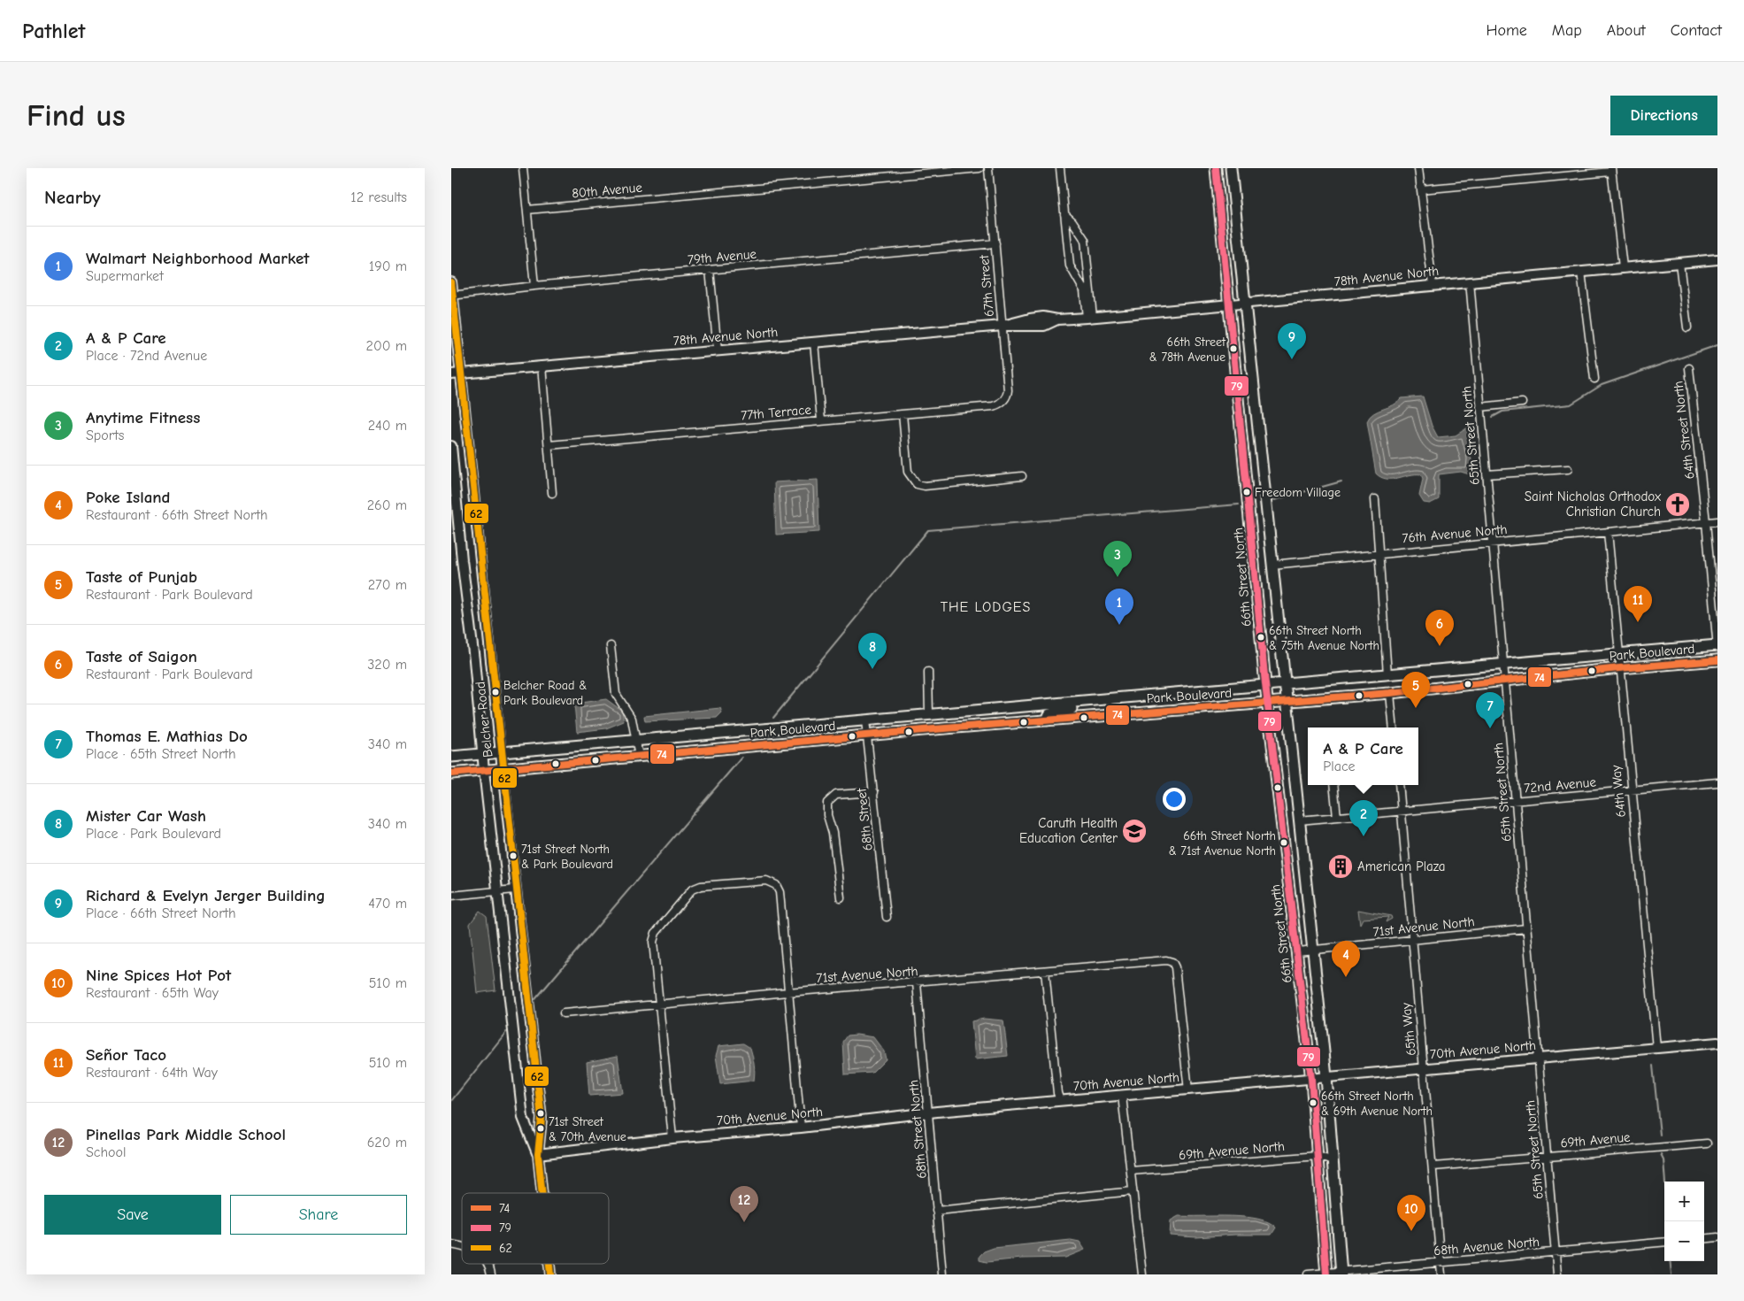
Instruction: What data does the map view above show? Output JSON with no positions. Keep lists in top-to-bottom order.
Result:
{
  "streets": {
    "main road": ["66th Street North", "Park Boulevard"],
    "street": [
      "80th Avenue",
      "79th Avenue",
      "78th Avenue North",
      "67th Street",
      "77th Terrace",
      "64th Street North",
      "65th Street North",
      "76th Avenue North",
      "Belcher Road",
      "72nd Avenue",
      "64th Way",
      "68th Street",
      "71st Avenue North",
      "65th Way",
      "70th Avenue North",
      "68th Street North",
      "69th Avenue",
      "69th Avenue North",
      "68th Avenue North"
    ]
  },
  "crossings": [
    ["79th Avenue", "67th Street"],
    ["79th Avenue", "Belcher Road"],
    ["78th Avenue North", "67th Street"],
    ["78th Avenue North", "65th Street North"],
    ["78th Avenue North", "66th Street North"],
    ["78th Avenue North", "Belcher Road"],
    ["67th Street", "77th Terrace"],
    ["64th Street North", "76th Avenue North"],
    ["64th Street North", "Park Boulevard"],
    ["65th Street North", "76th Avenue North"],
    ["65th Street North", "Park Boulevard"],
    ["65th Street North", "72nd Avenue"],
    ["65th Street North", "71st Avenue North"],
    ["65th Street North", "70th Avenue North"],
    ["65th Street North", "69th Avenue"],
    ["65th Street North", "68th Avenue North"],
    ["76th Avenue North", "64th Way"],
    ["66th Street North", "Park Boulevard"],
    ["66th Street North", "71st Avenue North"],
    ["66th Street North", "70th Avenue North"],
    ["66th Street North", "69th Avenue North"],
    ["66th Street North", "68th Avenue North"],
    ["Park Boulevard", "Belcher Road"],
    ["Park Boulevard", "64th Way"],
    ["Park Boulevard", "68th Street"],
    ["Belcher Road", "70th Avenue North"],
    ["72nd Avenue", "64th Way"],
    ["72nd Avenue", "65th Way"],
    ["64th Way", "70th Avenue North"],
    ["71st Avenue North", "65th Way"],
    ["71st Avenue North", "70th Avenue North"],
    ["71st Avenue North", "68th Street North"],
    ["65th Way", "70th Avenue North"],
    ["65th Way", "69th Avenue"],
    ["65th Way", "68th Avenue North"],
    ["70th Avenue North", "68th Street North"]
  ],
  "districts": ["THE LODGES"],
  "places": {
    "other": [
      "66th Street & 78th Avenue",
      "Freedom Village",
      "66th Street North & 75th Avenue North",
      "Belcher Road & Park Boulevard",
      "66th Street North & 71st Avenue North",
      "71st Street North & Park Boulevard",
      "66th Street North & 69th Avenue North",
      "71st Street & 70th Avenue"
    ],
    "church": ["Saint Nicholas Orthodox Christian Church"],
    "school or university": ["Caruth Health Education Center"],
    "building": ["American Plaza"]
  },
  "lines": ["transit line 79", "transit line 62", "transit line 74"],
  "legend": ["74", "79", "62"],
  "page": {
    "header": "Pathlet",
    "nav": [
      "Home",
      "Map",
      "About",
      "Contact"
    ],
    "buttons": [
      "Directions",
      ["Save", "Share"]
    ],
    "title": "Find us",
    "heading": ["Nearby", "12 results"],
    "list": [
      {
        "mark": "1",
        "name": "Walmart Neighborhood Market",
        "note": "Supermarket",
        "value": "190 m"
      },
      {
        "mark": "2",
        "name": "A & P Care",
        "note": "Place · 72nd Avenue",
        "value": "200 m"
      },
      {
        "mark": "3",
        "name": "Anytime Fitness",
        "note": "Sports",
        "value": "240 m"
      },
      {
        "mark": "4",
        "name": "Poke Island",
        "note": "Restaurant · 66th Street North",
        "value": "260 m"
      },
      {
        "mark": "5",
        "name": "Taste of Punjab",
        "note": "Restaurant · Park Boulevard",
        "value": "270 m"
      },
      {
        "mark": "6",
        "name": "Taste of Saigon",
        "note": "Restaurant · Park Boulevard",
        "value": "320 m"
      },
      {
        "mark": "7",
        "name": "Thomas E. Mathias Do",
        "note": "Place · 65th Street North",
        "value": "340 m"
      },
      {
        "mark": "8",
        "name": "Mister Car Wash",
        "note": "Place · Park Boulevard",
        "value": "340 m"
      },
      {
        "mark": "9",
        "name": "Richard & Evelyn Jerger Building",
        "note": "Place · 66th Street North",
        "value": "470 m"
      },
      {
        "mark": "10",
        "name": "Nine Spices Hot Pot",
        "note": "Restaurant · 65th Way",
        "value": "510 m"
      },
      {
        "mark": "11",
        "name": "Señor Taco",
        "note": "Restaurant · 64th Way",
        "value": "510 m"
      },
      {
        "mark": "12",
        "name": "Pinellas Park Middle School",
        "note": "School",
        "value": "620 m"
      }
    ],
    "pins": [
      "9",
      "3",
      "11",
      "1",
      "6",
      "8",
      "5",
      "7",
      "2",
      "4",
      "12",
      "10"
    ],
    "popup": ["A & P Care", "Place"],
    "map_buttons": ["+", "−"]
  }
}
